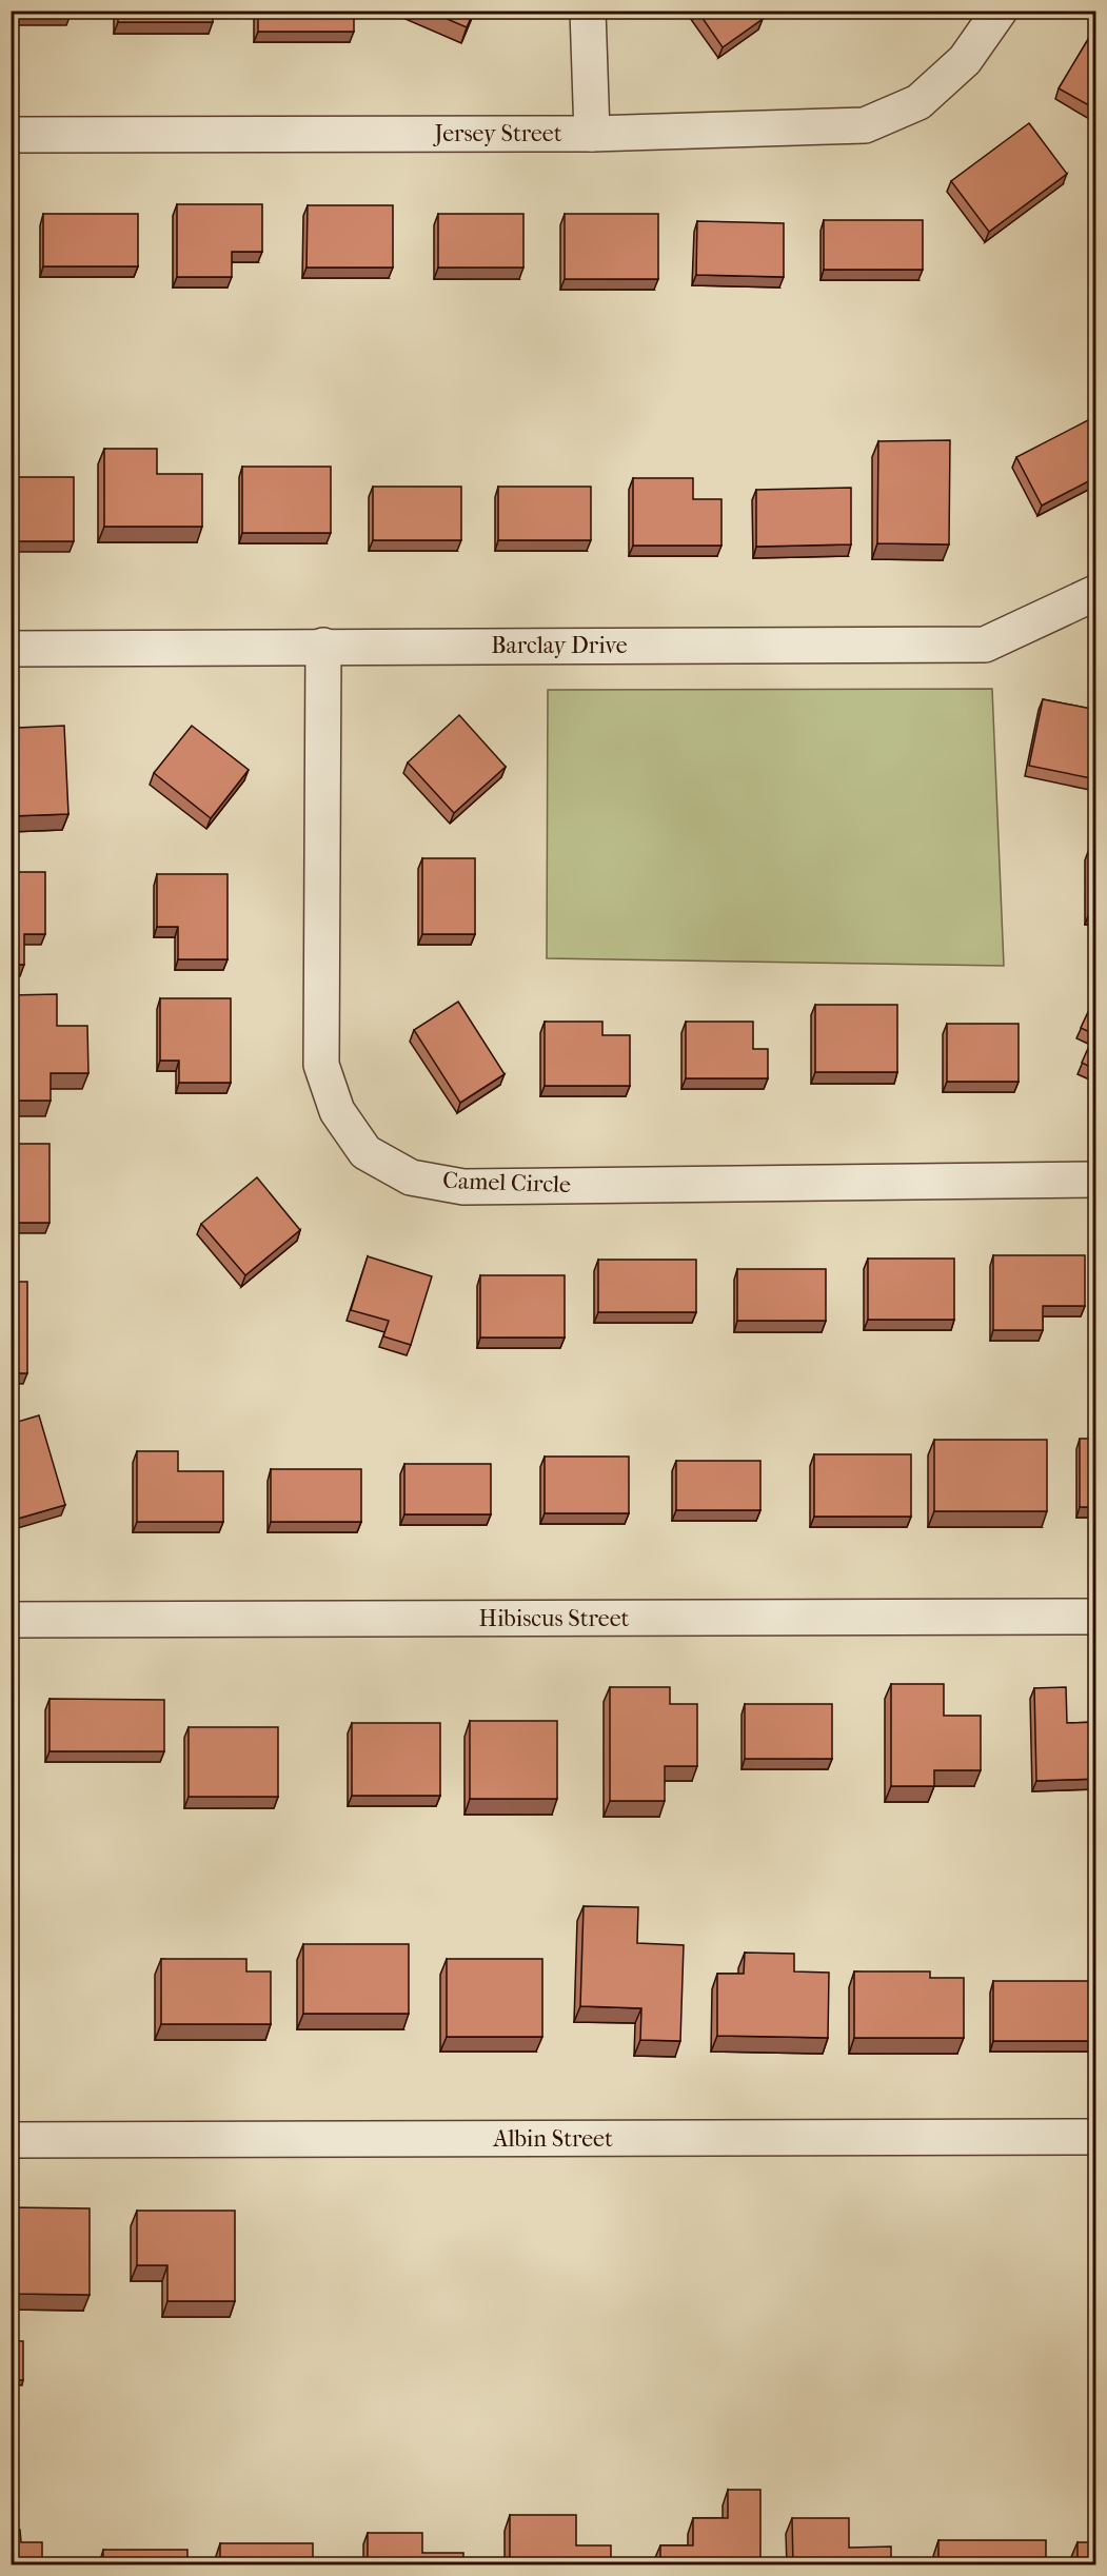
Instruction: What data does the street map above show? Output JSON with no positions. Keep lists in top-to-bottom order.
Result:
{
  "streets": {
    "street": [
      "Jersey Street",
      "Barclay Drive",
      "Camel Circle",
      "Hibiscus Street",
      "Albin Street"
    ]
  },
  "crossings": [
    ["Barclay Drive", "Camel Circle"]
  ]
}
